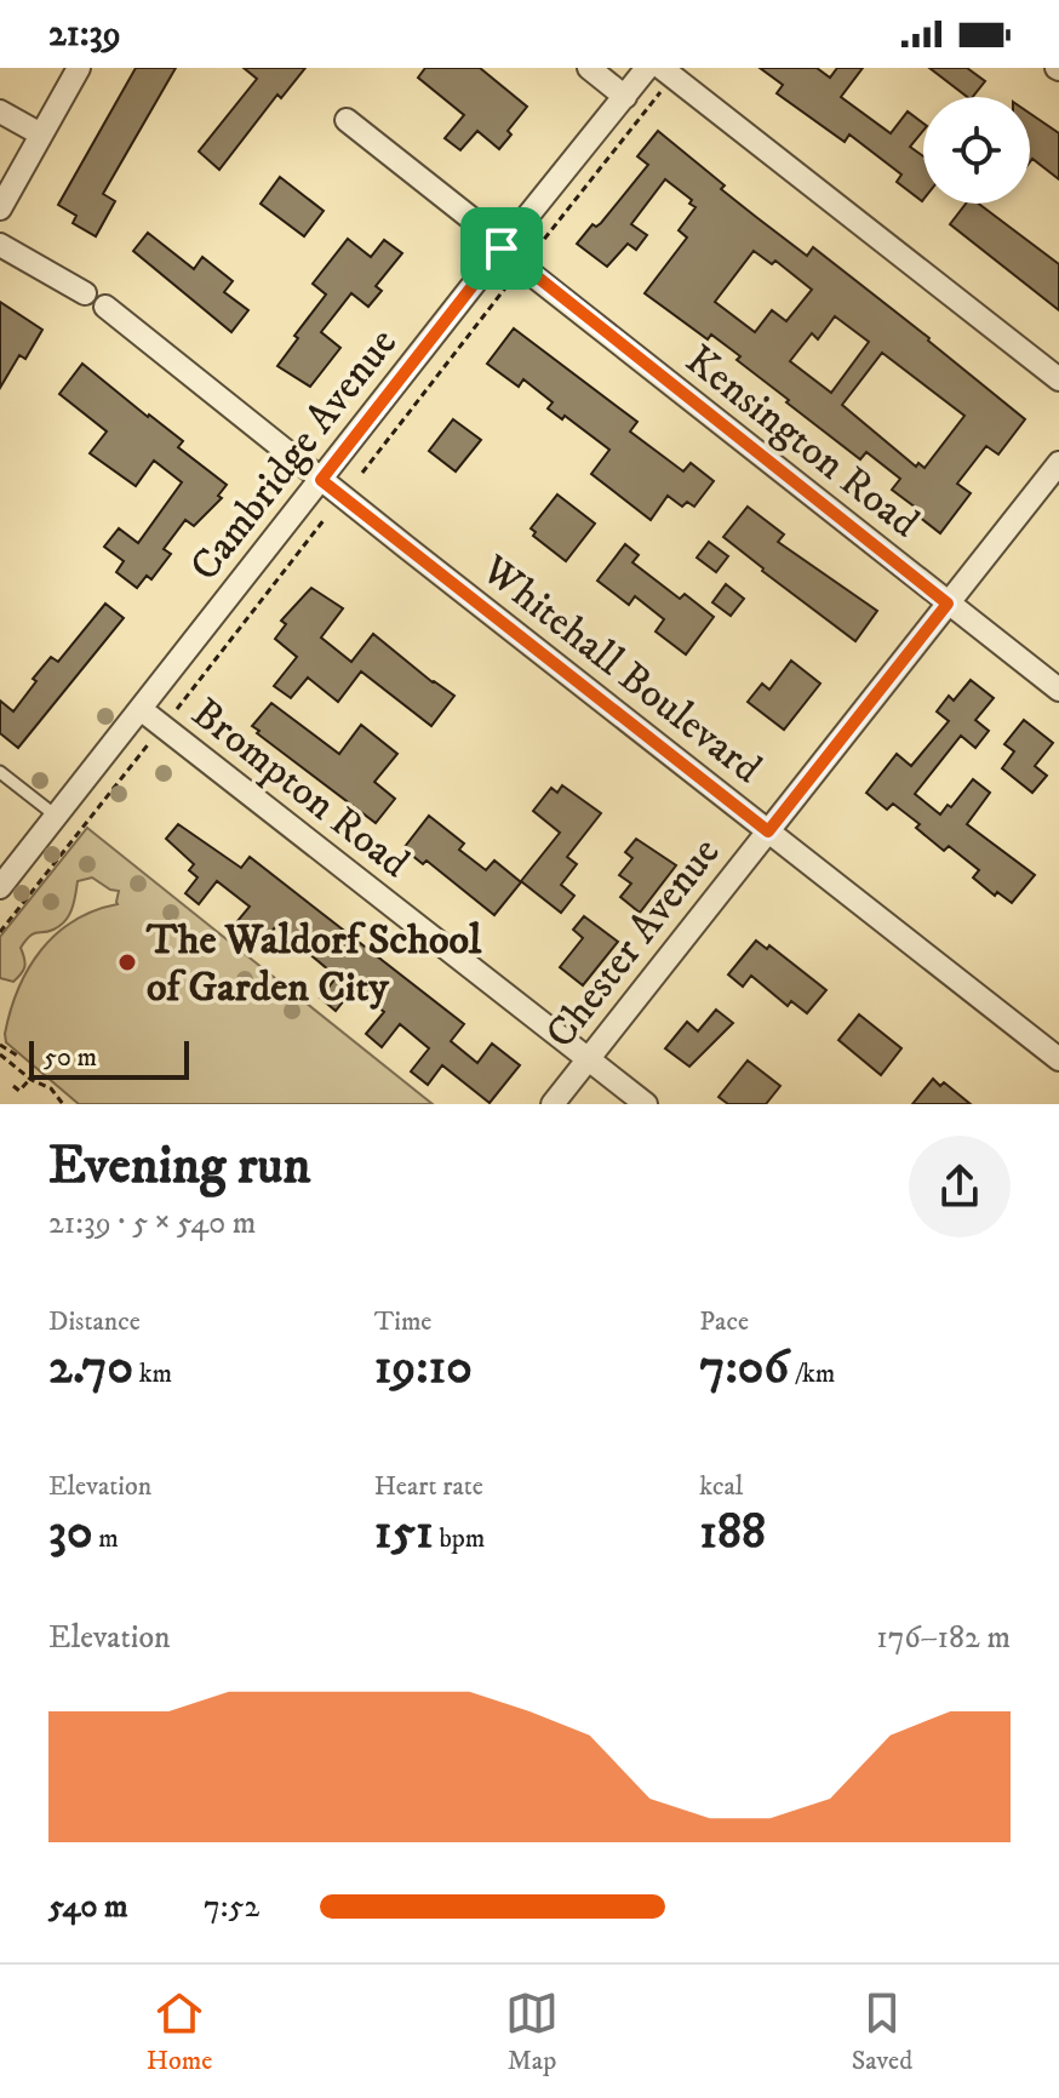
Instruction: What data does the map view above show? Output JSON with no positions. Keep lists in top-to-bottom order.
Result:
{
  "streets": {
    "street": [
      "Kensington Road",
      "Cambridge Avenue",
      "Whitehall Boulevard",
      "Brompton Road",
      "Chester Avenue"
    ]
  },
  "crossings": [
    ["Kensington Road", "Cambridge Avenue"],
    ["Kensington Road", "Chester Avenue"],
    ["Cambridge Avenue", "Whitehall Boulevard"],
    ["Cambridge Avenue", "Brompton Road"],
    ["Whitehall Boulevard", "Chester Avenue"],
    ["Brompton Road", "Chester Avenue"]
  ],
  "places": ["The Waldorf School of Garden City"],
  "scale_bar": "50 m",
  "page": {
    "status": "21:39",
    "scale": "50 m",
    "heading": ["Evening run", "21:39 · 5 × 540 m"],
    "stats": [
      ["Distance", "2.70 km"],
      ["Time", "19:10"],
      ["Pace", "7:06 /km"],
      ["Elevation", "30 m"],
      ["Heart rate", "151 bpm"],
      ["kcal", "188"]
    ],
    "chart": ["Elevation", "176–182 m"],
    "list": [
      {
        "name": "540 m",
        "note": "7:52"
      }
    ],
    "tabs": ["Home", "Map", "Saved"]
  }
}
